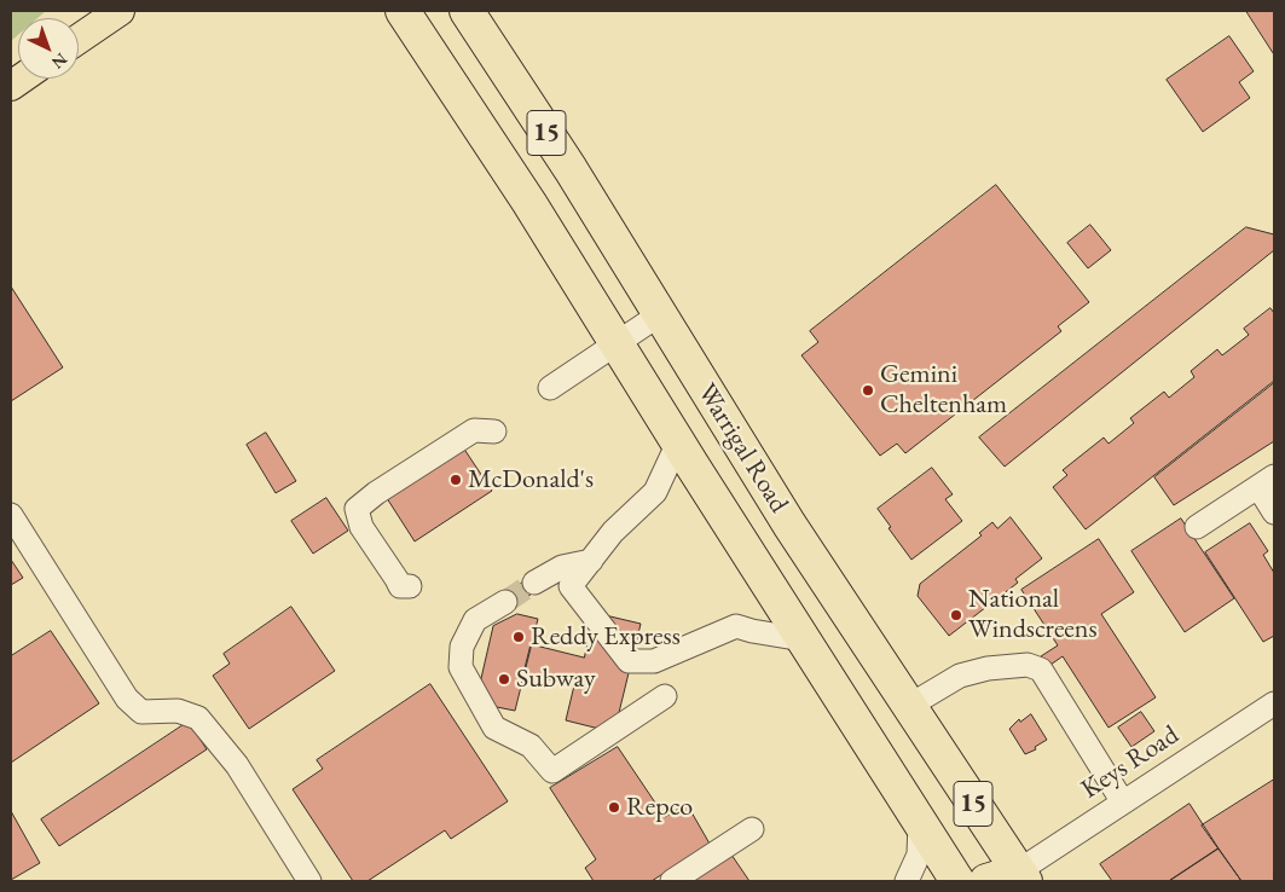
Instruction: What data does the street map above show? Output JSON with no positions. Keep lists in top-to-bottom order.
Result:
{
  "streets": {
    "highway": ["15", "Warrigal Road"],
    "street": ["Keys Road"]
  },
  "crossings": [
    ["Warrigal Road", "Keys Road"]
  ],
  "places": [
    "Gemini Cheltenham",
    "McDonald's",
    "National Windscreens",
    "Reddy Express",
    "Subway",
    "Repco"
  ],
  "north": "bottom right"
}
